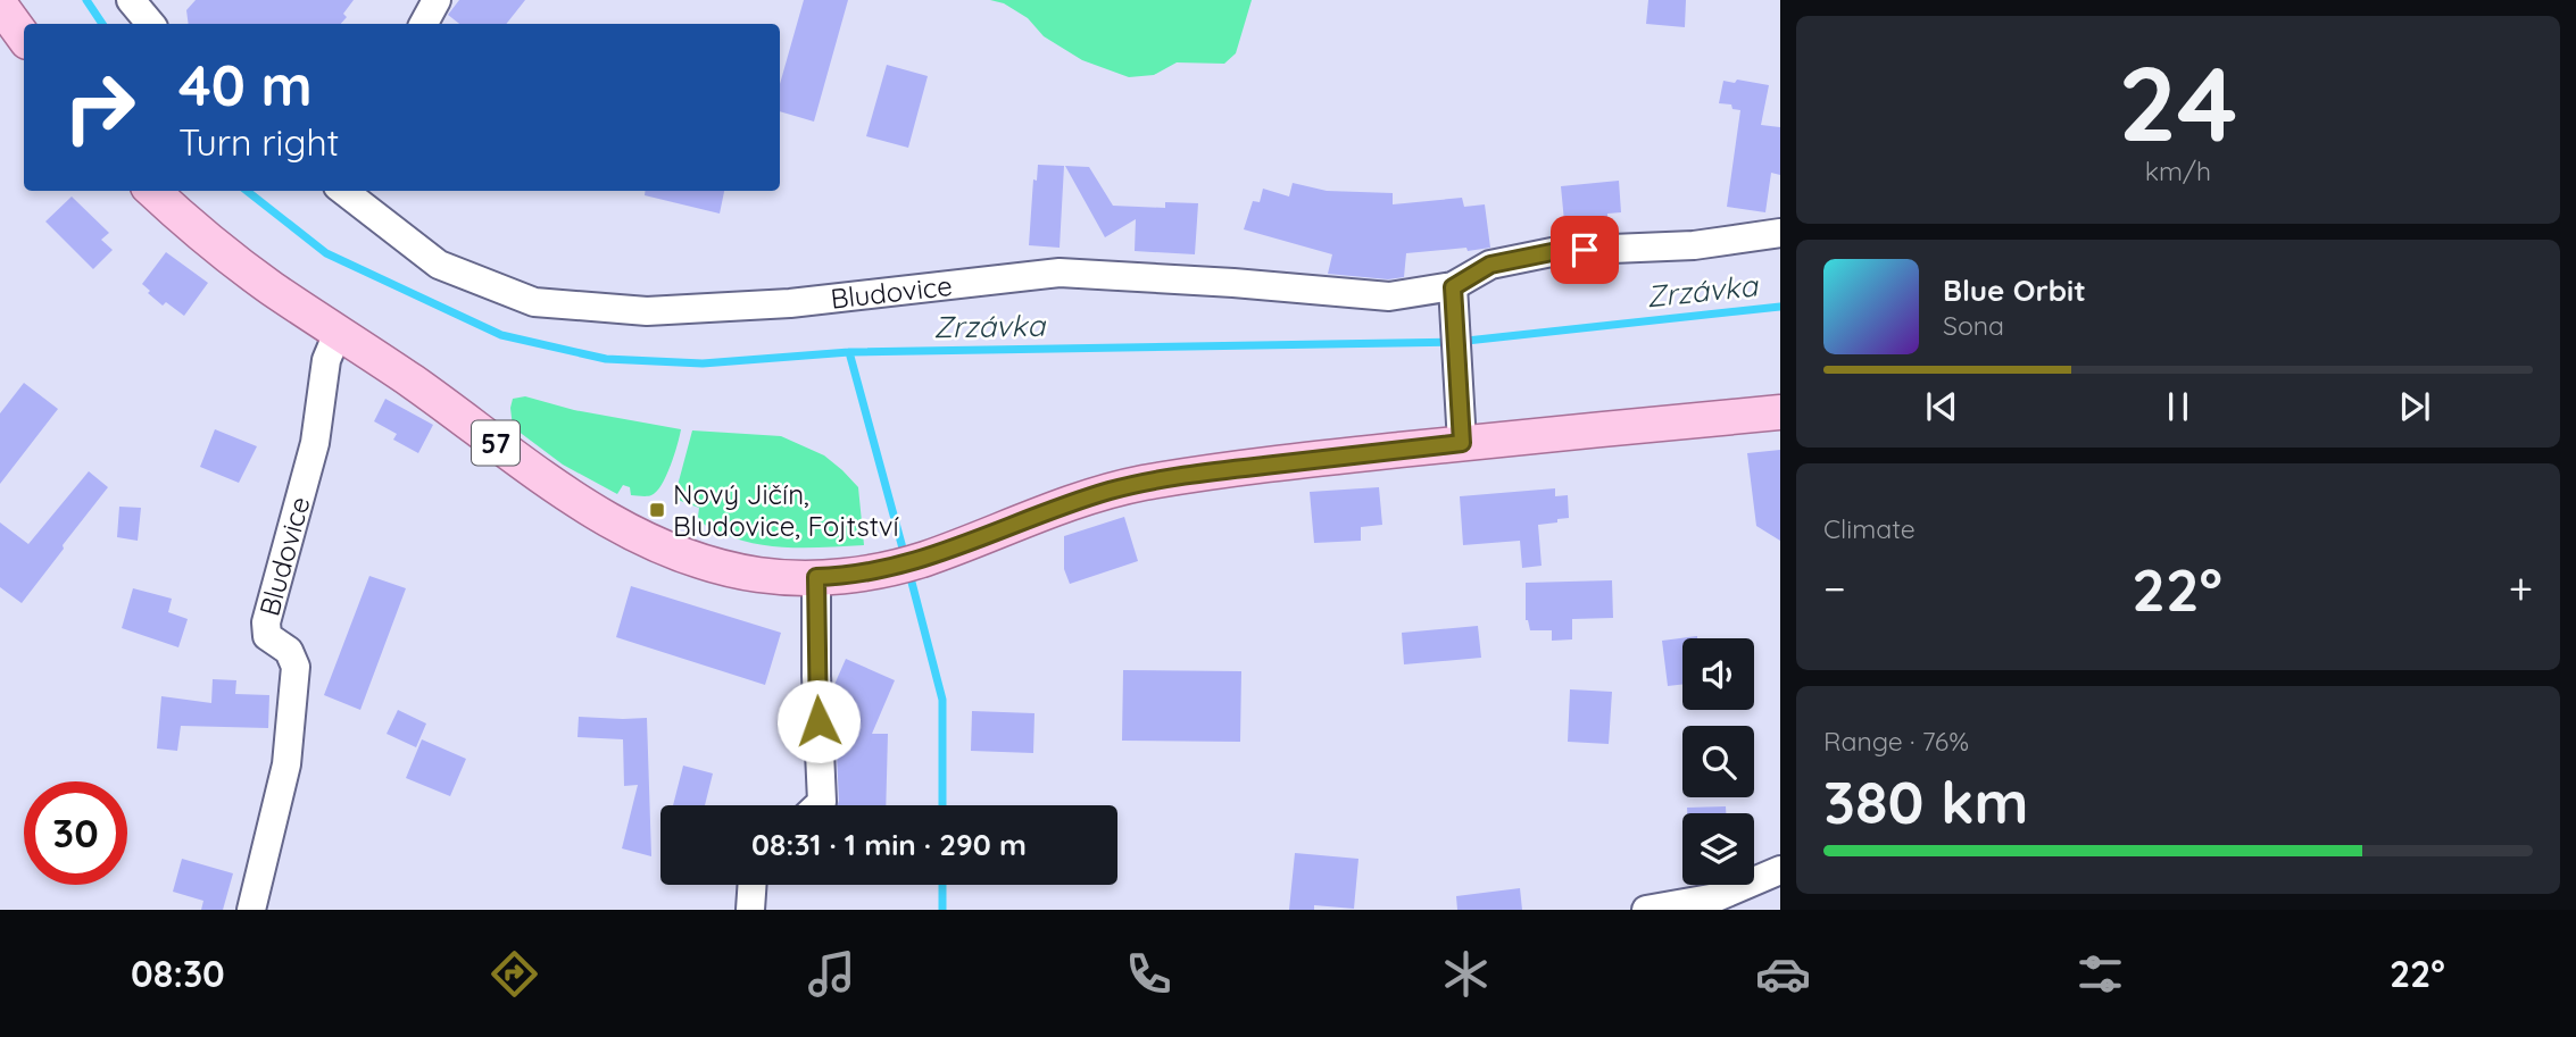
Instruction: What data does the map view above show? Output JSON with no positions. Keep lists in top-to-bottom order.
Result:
{
  "streets": {
    "main road": ["57"],
    "street": ["Bludovice"]
  },
  "crossings": [
    ["Bludovice", "57"]
  ],
  "water": ["Zrzávka"],
  "places": {
    "transit": ["Nový Jičín, Bludovice, Fojtství"]
  },
  "page": {
    "tile": [
      ["24", "km/h"],
      "Climate",
      ["Range · 76%", "380 km"]
    ],
    "turn": ["40 m", "Turn right"],
    "song": ["Blue Orbit", "Sona"],
    "heat": ["−", "22°", "+"],
    "limit": "30",
    "trip": "08:31 · 1 min · 290 m",
    "tabs": ["08:30", "22°"]
  }
}
